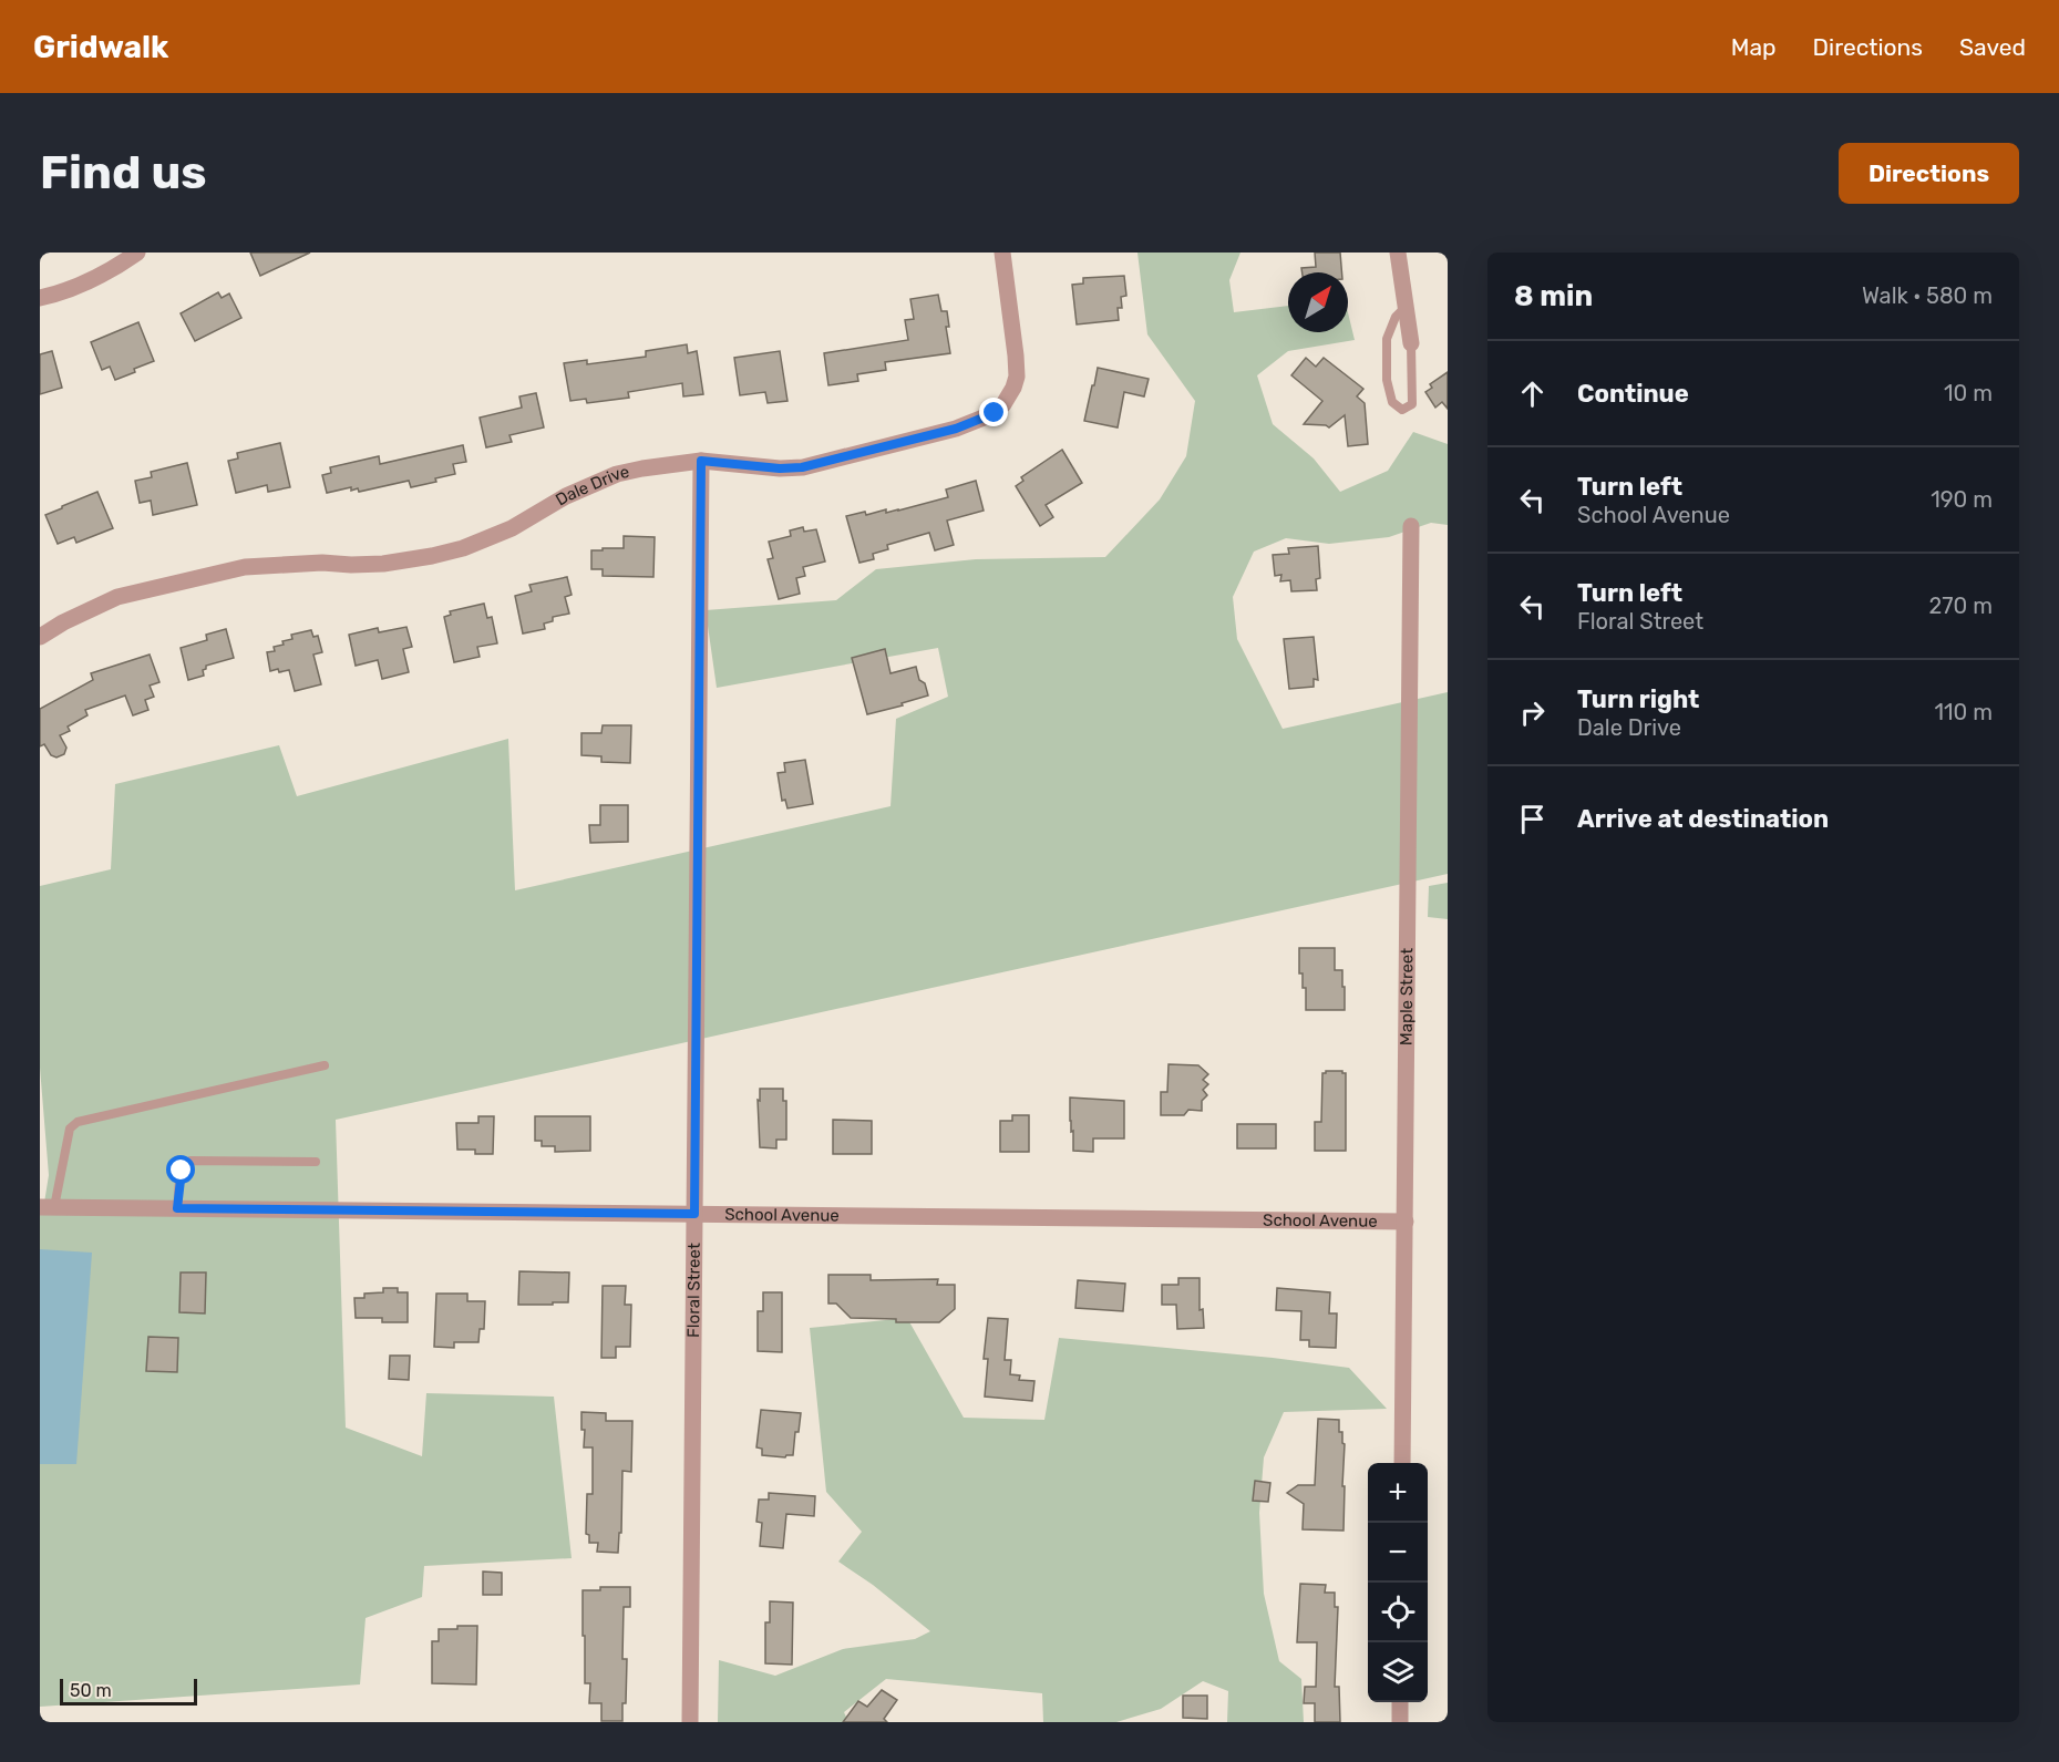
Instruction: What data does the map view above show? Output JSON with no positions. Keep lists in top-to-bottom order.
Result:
{
  "streets": {
    "street": [
      "Dale Drive",
      "Maple Street",
      "School Avenue",
      "Floral Street"
    ]
  },
  "crossings": [
    ["Dale Drive", "Floral Street"],
    ["Maple Street", "School Avenue"],
    ["School Avenue", "Floral Street"]
  ],
  "scale_bar": "50 m",
  "north": "top right",
  "page": {
    "header": "Gridwalk",
    "nav": ["Map", "Directions", "Saved"],
    "buttons": "Directions",
    "title": "Find us",
    "heading": ["8 min", "Walk · 580 m"],
    "list": [
      ["Continue", "10 m"],
      ["Turn left", "School Avenue", "190 m"],
      ["Turn left", "Floral Street", "270 m"],
      ["Turn right", "Dale Drive", "110 m"],
      "Arrive at destination"
    ],
    "map_buttons": ["+", "−"],
    "scale": "50 m"
  }
}
